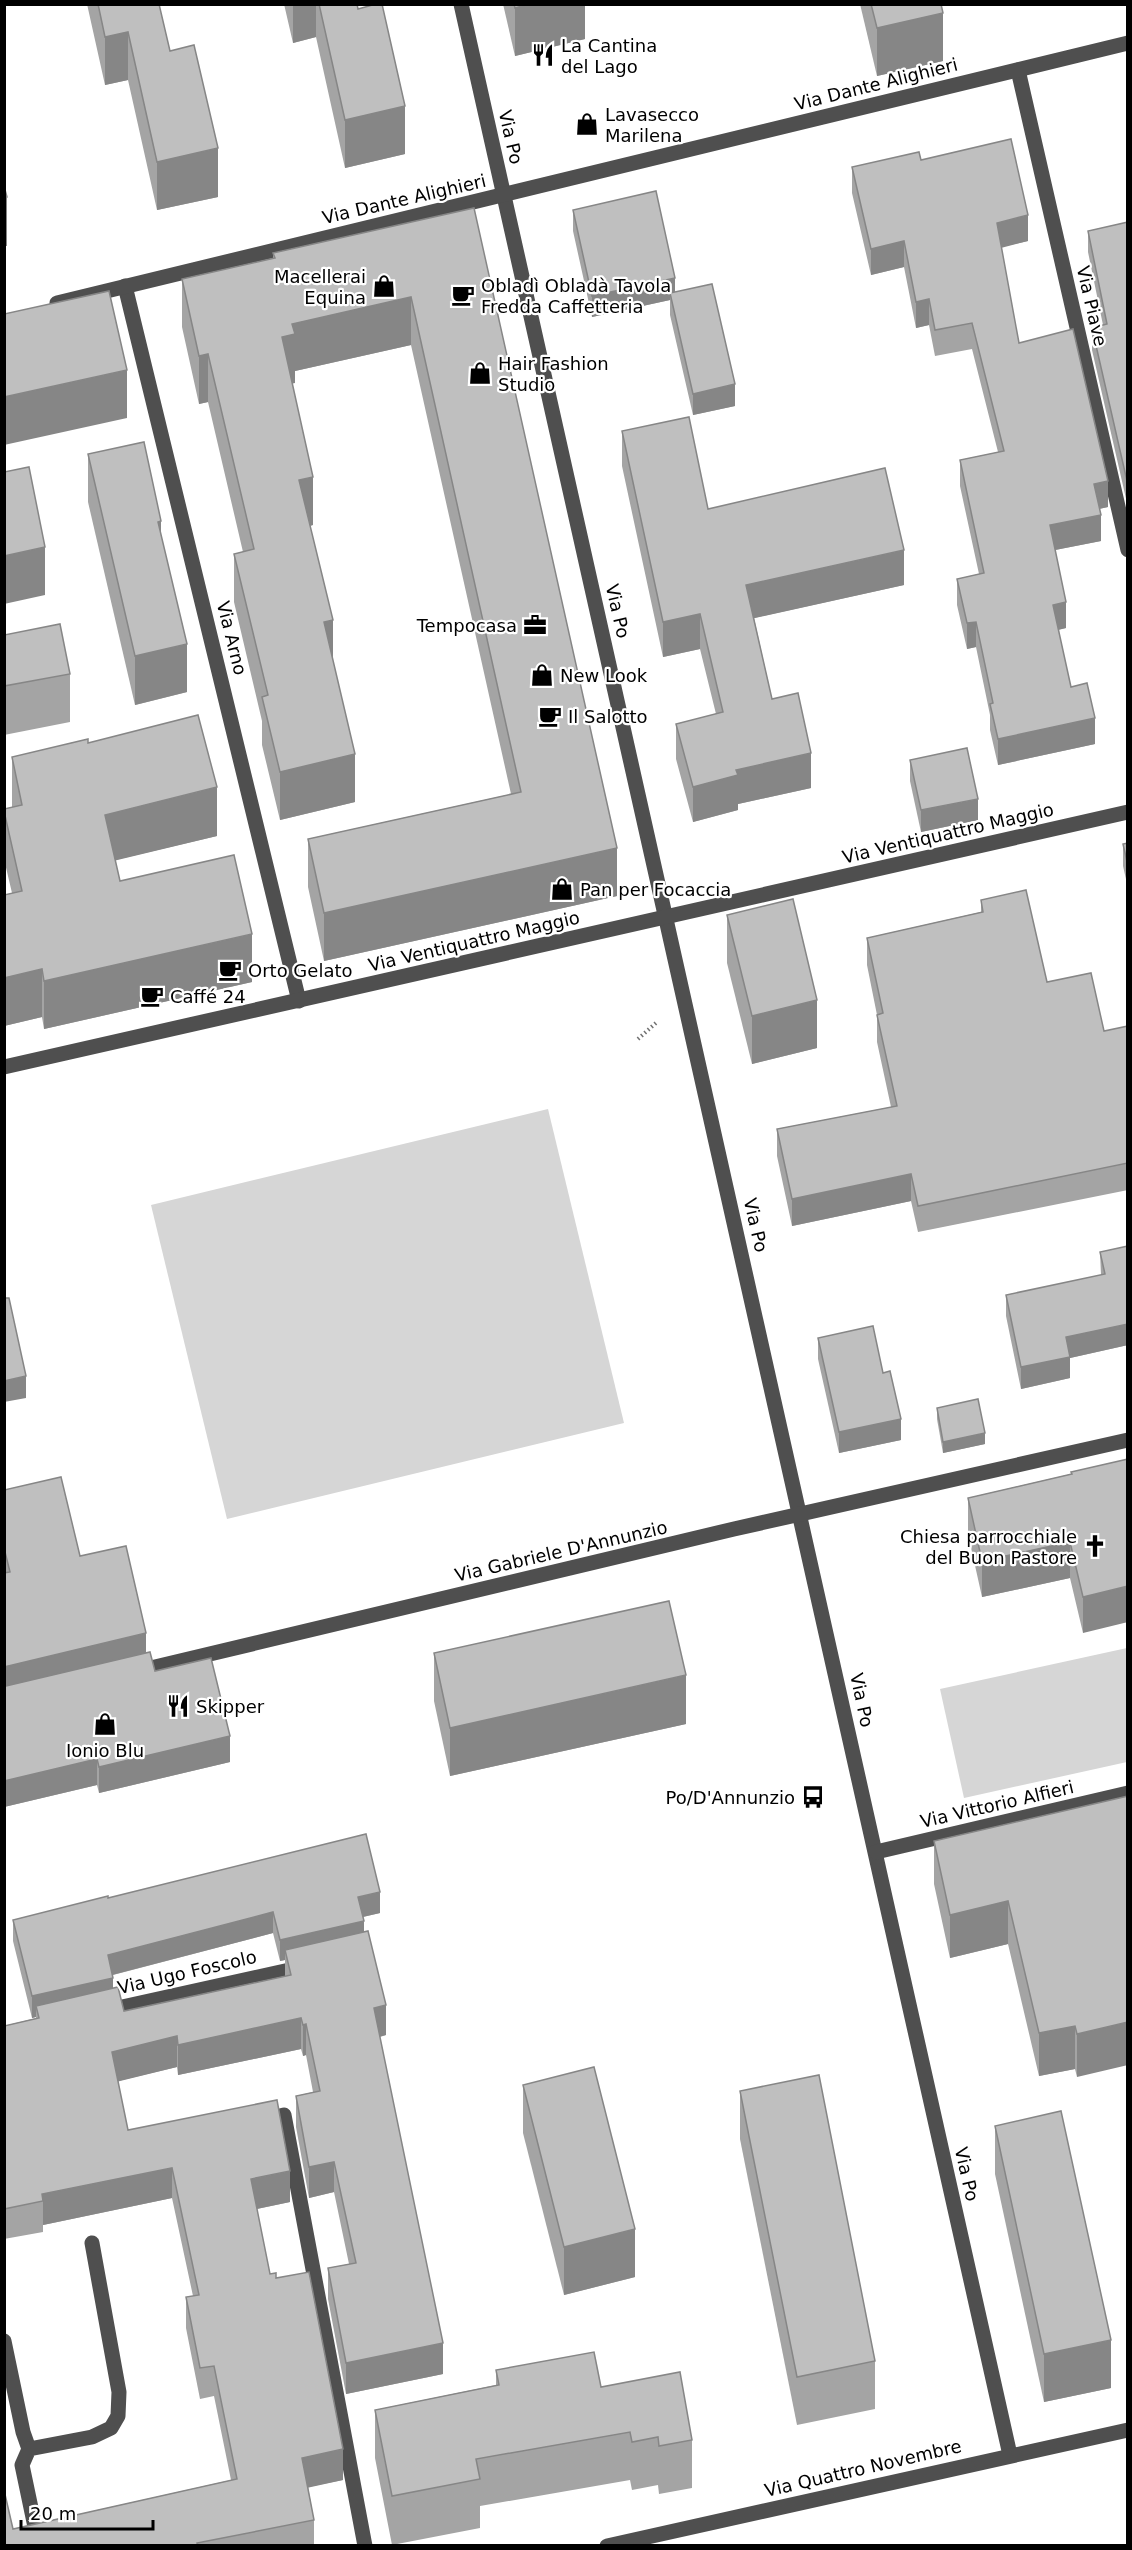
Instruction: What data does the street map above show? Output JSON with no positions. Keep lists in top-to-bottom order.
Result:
{
  "streets": {
    "street": [
      "Via Dante Alighieri",
      "Via Po",
      "Via Piave",
      "Via Arno",
      "Via Ventiquattro Maggio",
      "Via Gabriele D'Annunzio",
      "Via Vittorio Alfieri",
      "Via Ugo Foscolo",
      "Via Quattro Novembre"
    ]
  },
  "crossings": [
    ["Via Dante Alighieri", "Via Po"],
    ["Via Dante Alighieri", "Via Piave"],
    ["Via Dante Alighieri", "Via Arno"],
    ["Via Po", "Via Ventiquattro Maggio"],
    ["Via Po", "Via Gabriele D'Annunzio"],
    ["Via Po", "Via Vittorio Alfieri"],
    ["Via Po", "Via Quattro Novembre"],
    ["Via Arno", "Via Ventiquattro Maggio"]
  ],
  "places": {
    "restaurant": ["La Cantina del Lago", "Skipper"],
    "shop": [
      "Lavasecco Marilena",
      "Macellerai Equina",
      "Hair Fashion Studio",
      "New Look",
      "Pan per Focaccia",
      "Ionio Blu"
    ],
    "cafe": [
      "Obladì Obladà Tavola Fredda Caffetteria",
      "Il Salotto",
      "Orto Gelato",
      "Caffé 24"
    ],
    "office": ["Tempocasa"],
    "church": ["Chiesa parrocchiale del Buon Pastore"],
    "bus stop": ["Po/D'Annunzio"]
  },
  "scale_bar": "20 m"
}
